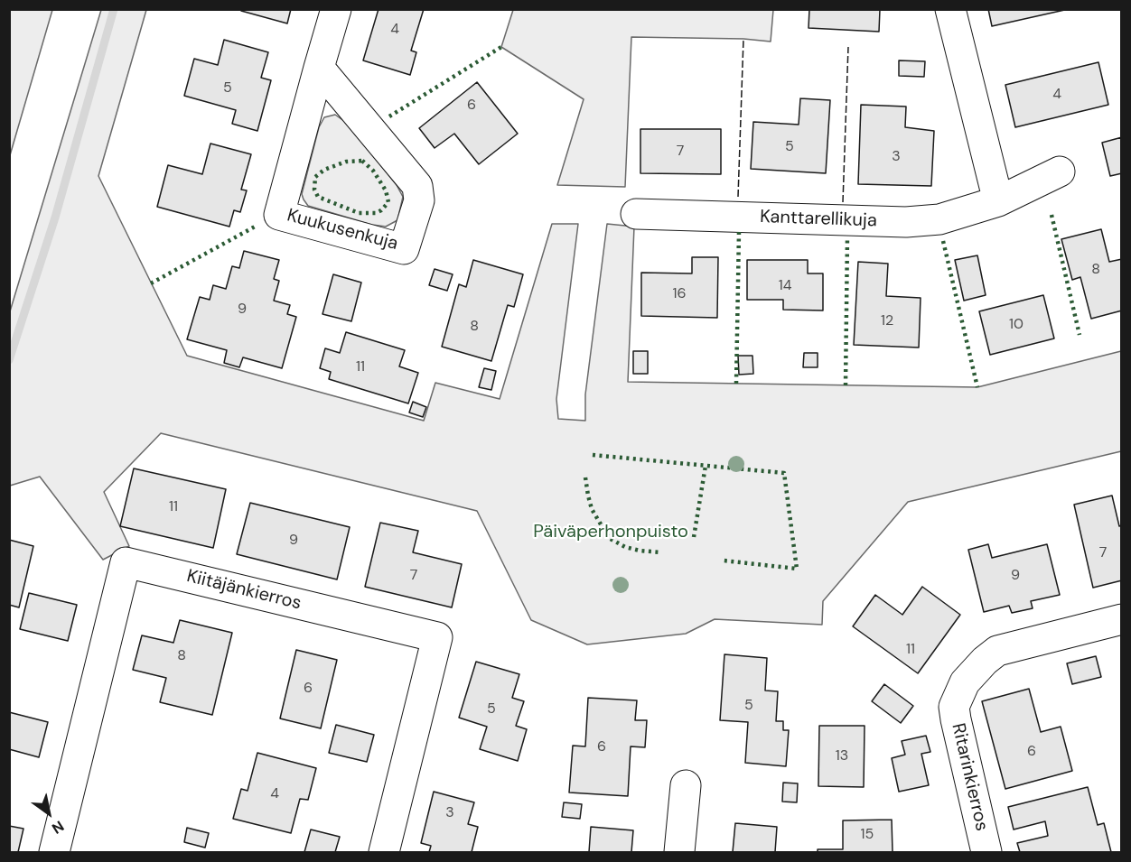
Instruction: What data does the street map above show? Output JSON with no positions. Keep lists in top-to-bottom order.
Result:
{
  "streets": {
    "street": [
      "Kanttarellikuja",
      "Kuukusenkuja",
      "Kiitäjänkierros",
      "Ritarinkierros"
    ]
  },
  "parks": ["Päiväperhonpuisto"],
  "house_numbers": [
    "4",
    "5",
    "4",
    "6",
    "5",
    "7",
    "3",
    "8",
    "14",
    "16",
    "9",
    "12",
    "10",
    "8",
    "11",
    "11",
    "9",
    "7",
    "7",
    "9",
    "11",
    "8",
    "6",
    "5",
    "5",
    "6",
    "6",
    "13",
    "4",
    "3",
    "15"
  ],
  "north": "bottom right"
}
